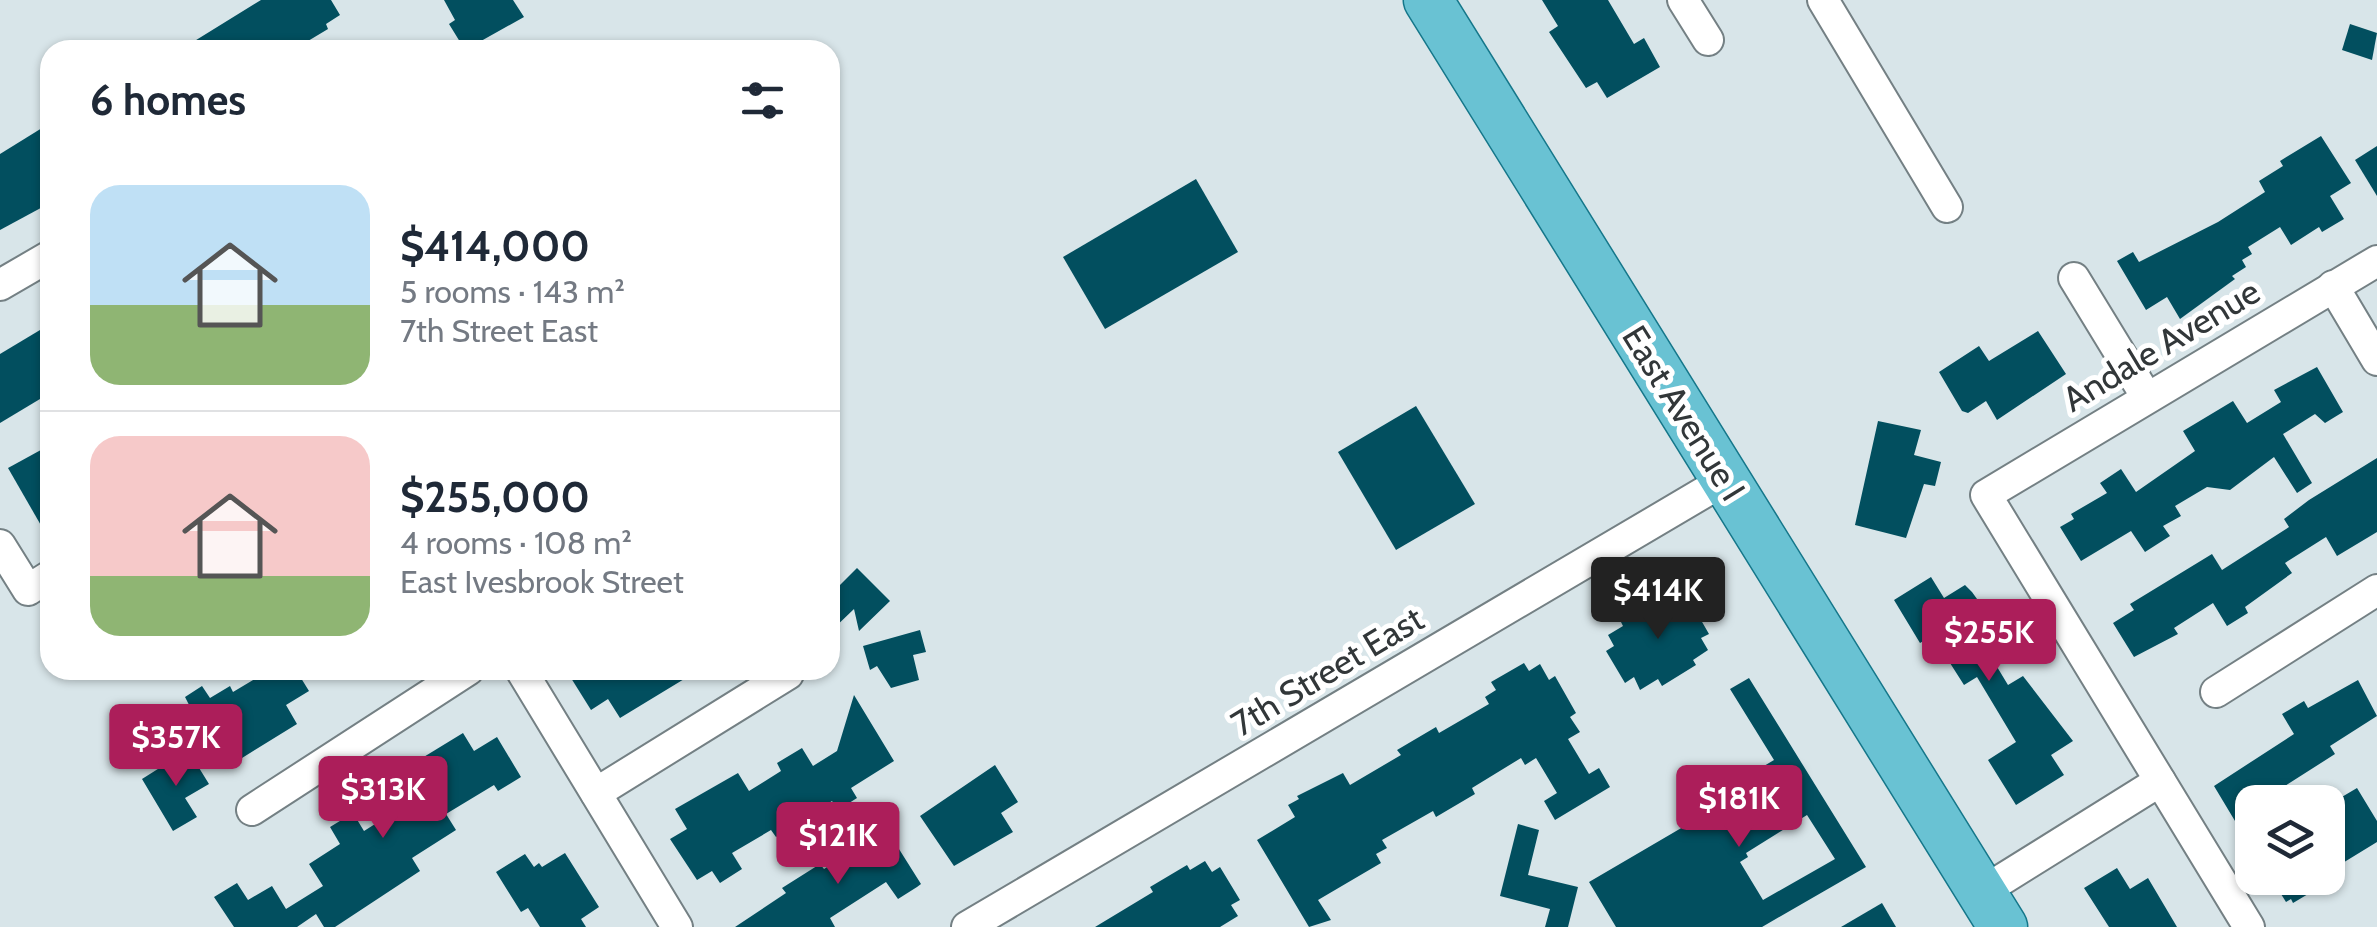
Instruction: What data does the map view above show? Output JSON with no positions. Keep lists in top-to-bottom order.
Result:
{
  "streets": {
    "main road": ["East Avenue I"],
    "street": ["Andale Avenue", "7th Street East"]
  },
  "crossings": [
    ["East Avenue I", "7th Street East"]
  ],
  "page": {
    "heading": "6 homes",
    "list": [
      {
        "name": "$414,000",
        "note": "5 rooms · 143 m² · 7th Street East"
      },
      {
        "name": "$255,000",
        "note": "4 rooms · 108 m² · East Ivesbrook Street"
      }
    ],
    "price": [
      "$414K",
      "$255K",
      "$357K",
      "$313K",
      "$181K",
      "$121K"
    ]
  }
}
